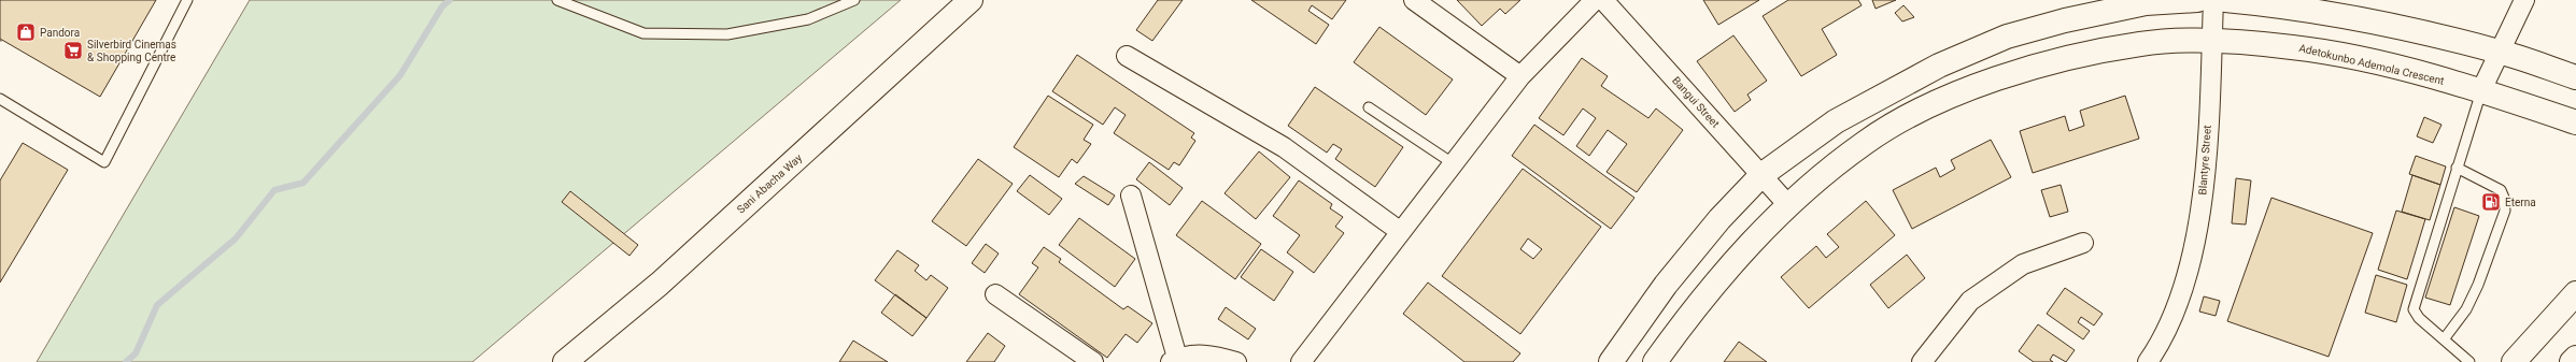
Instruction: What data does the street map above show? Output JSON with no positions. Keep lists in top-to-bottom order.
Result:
{
  "streets": {
    "main road": ["Adetokunbo Ademola Crescent", "Sani Abacha Way"],
    "street": ["Bangui Street", "Blantyre Street"]
  },
  "crossings": [
    ["Adetokunbo Ademola Crescent", "Bangui Street"],
    ["Adetokunbo Ademola Crescent", "Blantyre Street"]
  ],
  "places": {
    "shop": ["Pandora"],
    "supermarket": ["Silverbird Cinemas & Shopping Centre"],
    "fuel station": ["Eterna"]
  }
}
